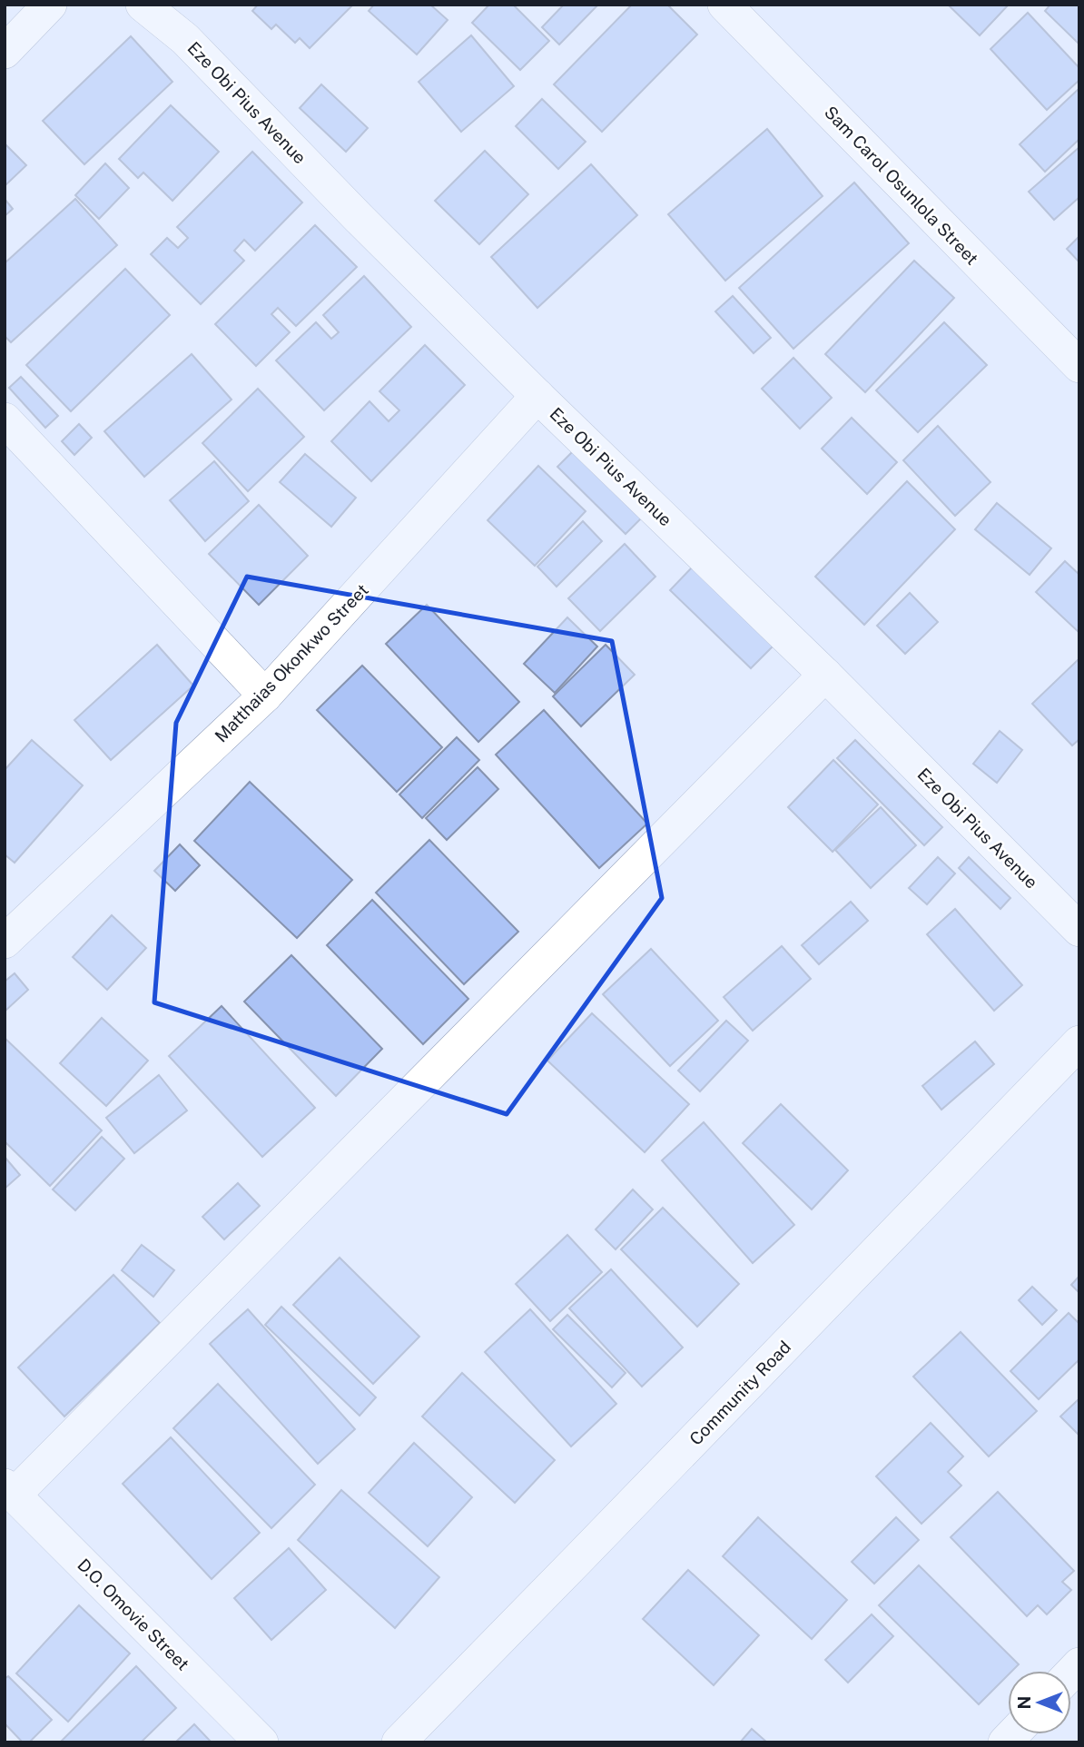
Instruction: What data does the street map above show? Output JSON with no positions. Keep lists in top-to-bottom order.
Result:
{
  "streets": {
    "street": [
      "Eze Obi Pius Avenue",
      "Sam Carol Osunlola Street",
      "Matthaias Okonkwo Street",
      "Community Road",
      "D.O. Omovie Street"
    ]
  },
  "crossings": [
    ["Eze Obi Pius Avenue", "Matthaias Okonkwo Street"]
  ],
  "north": "left"
}
